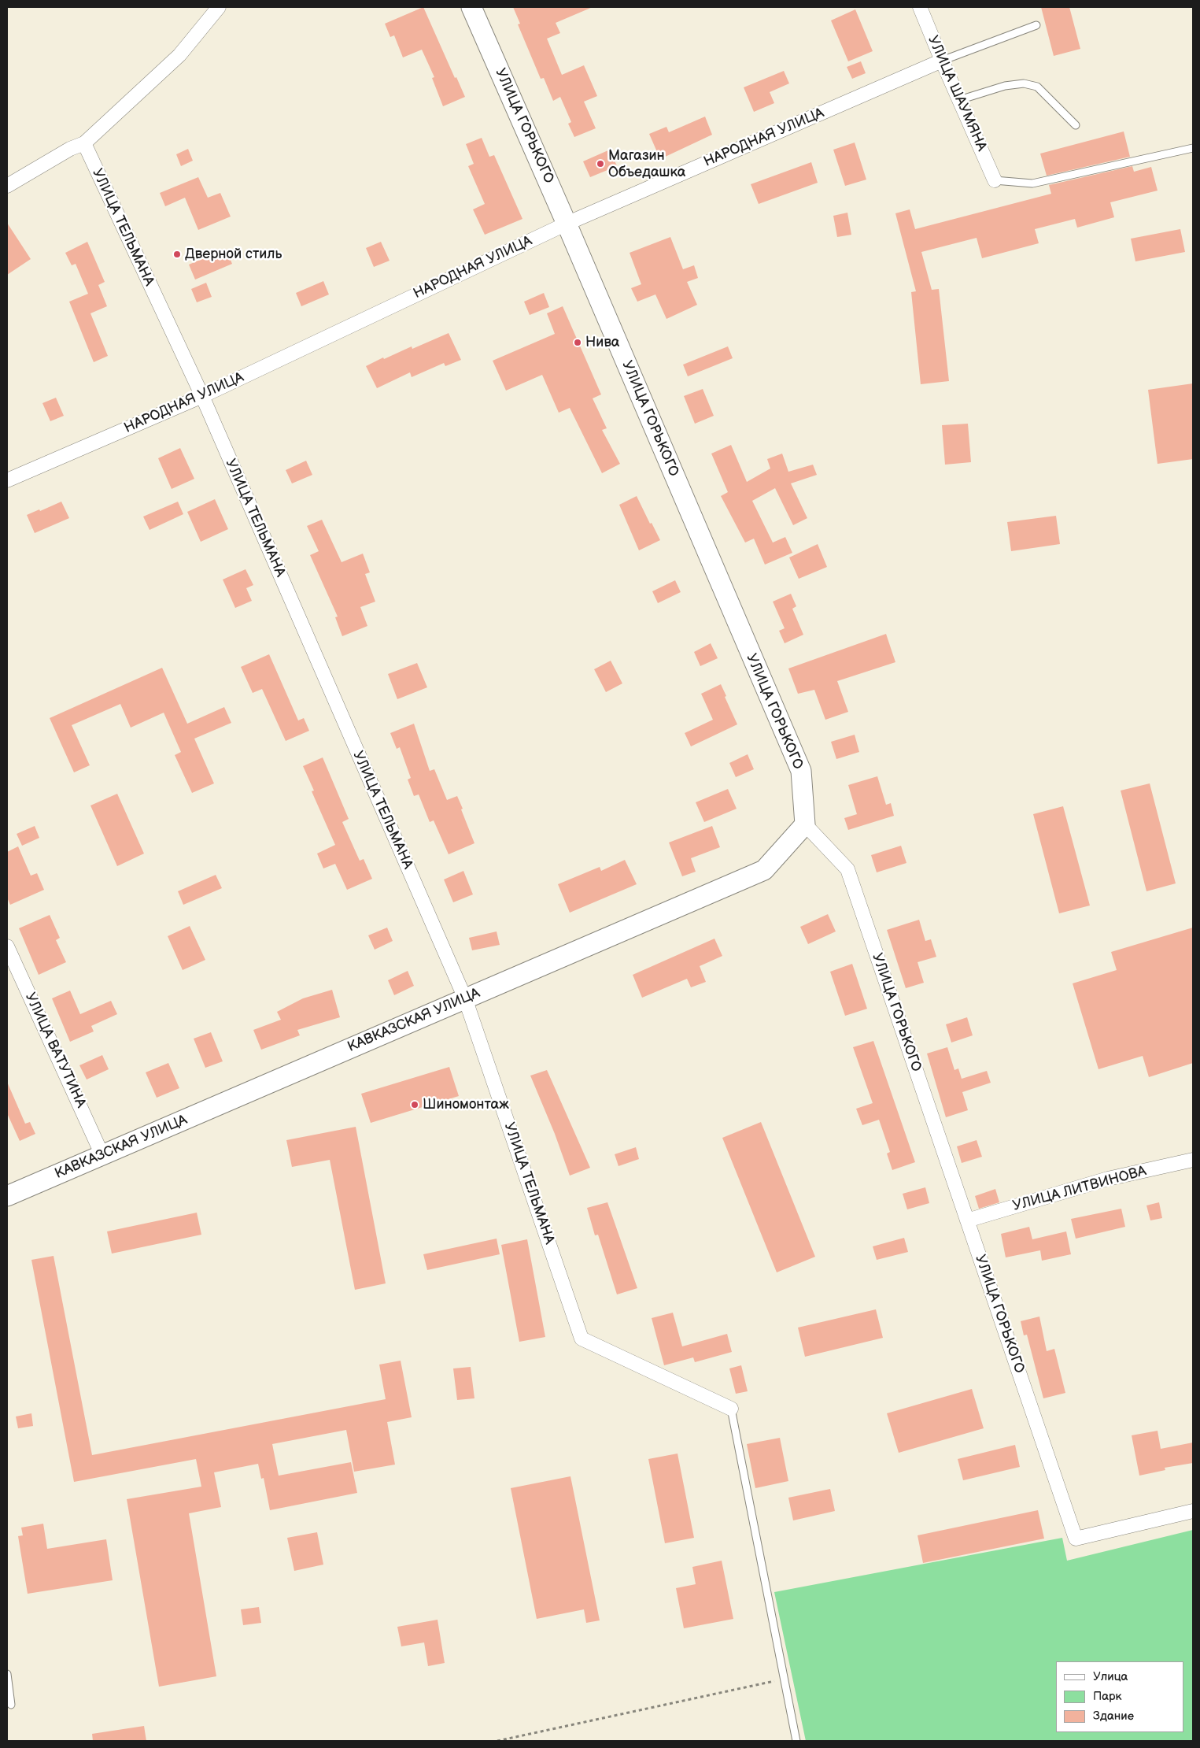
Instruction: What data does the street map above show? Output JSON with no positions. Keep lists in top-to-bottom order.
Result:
{
  "streets": {
    "main road": ["УЛИЦА ГОРЬКОГО", "КАВКАЗСКАЯ УЛИЦА"],
    "street": [
      "УЛИЦА ШАУМЯНА",
      "НАРОДНАЯ УЛИЦА",
      "УЛИЦА ТЕЛЬМАНА",
      "УЛИЦА ВАТУТИНА",
      "УЛИЦА ЛИТВИНОВА"
    ]
  },
  "crossings": [
    ["УЛИЦА ШАУМЯНА", "НАРОДНАЯ УЛИЦА"],
    ["УЛИЦА ГОРЬКОГО", "НАРОДНАЯ УЛИЦА"],
    ["УЛИЦА ГОРЬКОГО", "КАВКАЗСКАЯ УЛИЦА"],
    ["УЛИЦА ГОРЬКОГО", "УЛИЦА ЛИТВИНОВА"],
    ["НАРОДНАЯ УЛИЦА", "УЛИЦА ТЕЛЬМАНА"],
    ["УЛИЦА ТЕЛЬМАНА", "КАВКАЗСКАЯ УЛИЦА"],
    ["КАВКАЗСКАЯ УЛИЦА", "УЛИЦА ВАТУТИНА"]
  ],
  "places": [
    "Магазин Объедашка",
    "Дверной стиль",
    "Нива",
    "Шиномонтаж"
  ],
  "legend": ["Улица", "Парк", "Здание"]
}
